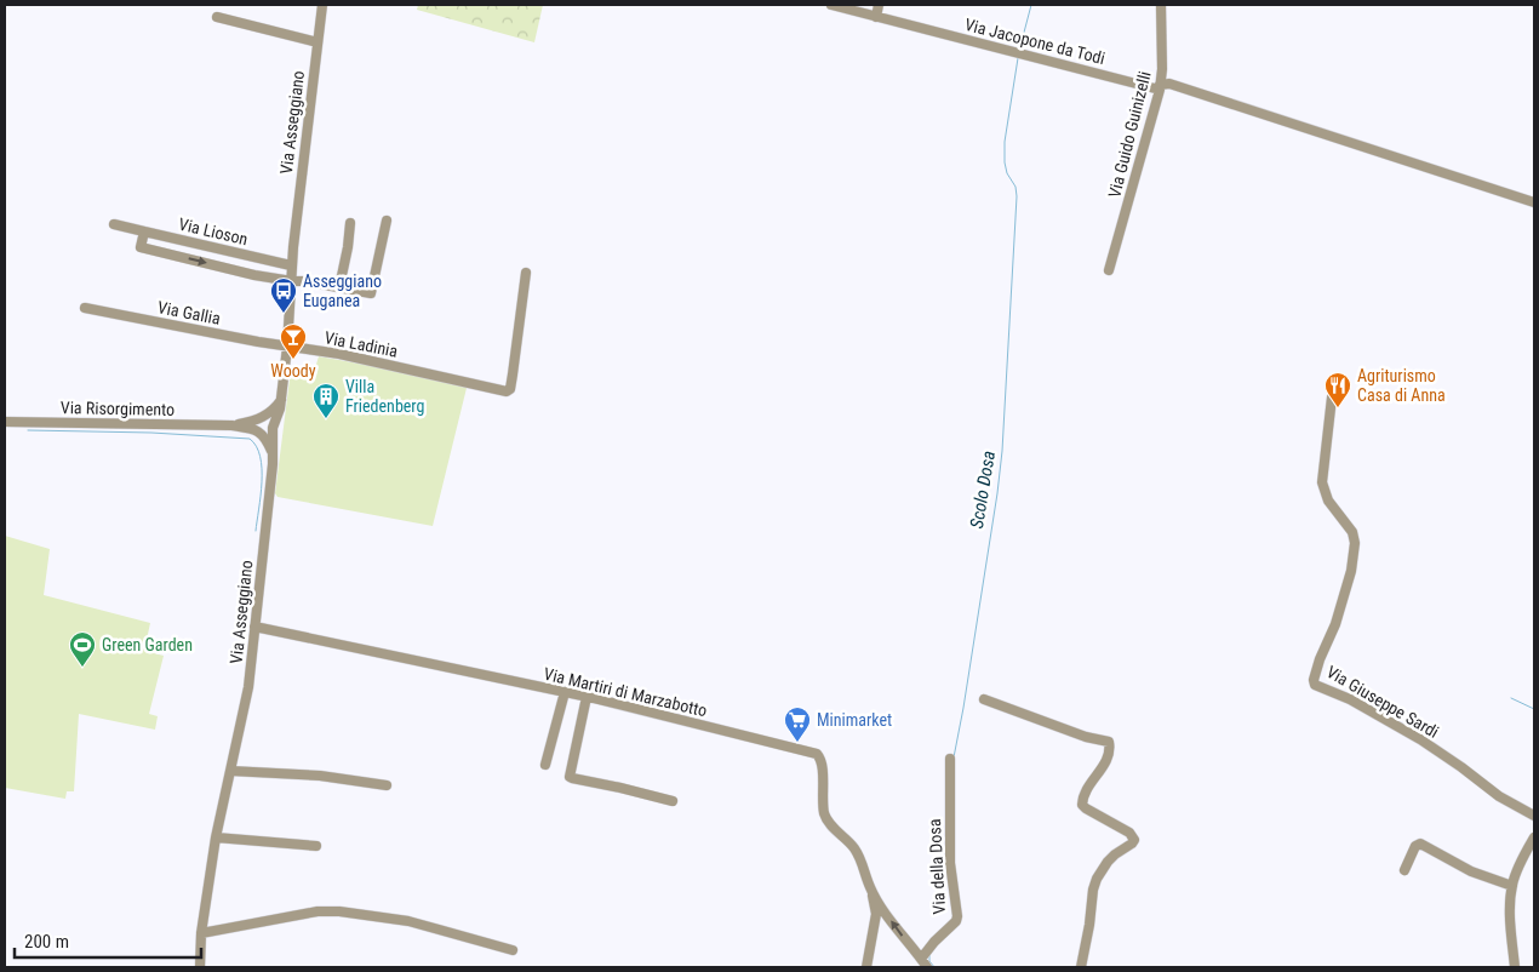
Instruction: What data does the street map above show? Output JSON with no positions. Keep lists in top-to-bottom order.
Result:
{
  "streets": {
    "street": [
      "Via Jacopone da Todi",
      "Via Asseggiano",
      "Via Guido Guinizelli",
      "Via Lioson",
      "Via Gallia",
      "Via Ladinia",
      "Via Risorgimento",
      "Via Martiri di Marzabotto",
      "Via Giuseppe Sardi",
      "Via della Dosa"
    ]
  },
  "crossings": [
    ["Via Jacopone da Todi", "Via Guido Guinizelli"],
    ["Via Asseggiano", "Via Lioson"],
    ["Via Asseggiano", "Via Gallia"],
    ["Via Asseggiano", "Via Ladinia"],
    ["Via Asseggiano", "Via Risorgimento"],
    ["Via Asseggiano", "Via Martiri di Marzabotto"],
    ["Via Gallia", "Via Ladinia"]
  ],
  "water": ["Scolo Dosa"],
  "places": {
    "bus stop": ["Asseggiano Euganea"],
    "bar": ["Woody"],
    "restaurant": ["Agriturismo Casa di Anna"],
    "building": ["Villa Friedenberg"],
    "sports": ["Green Garden"],
    "supermarket": ["Minimarket"]
  },
  "scale_bar": "200 m"
}
